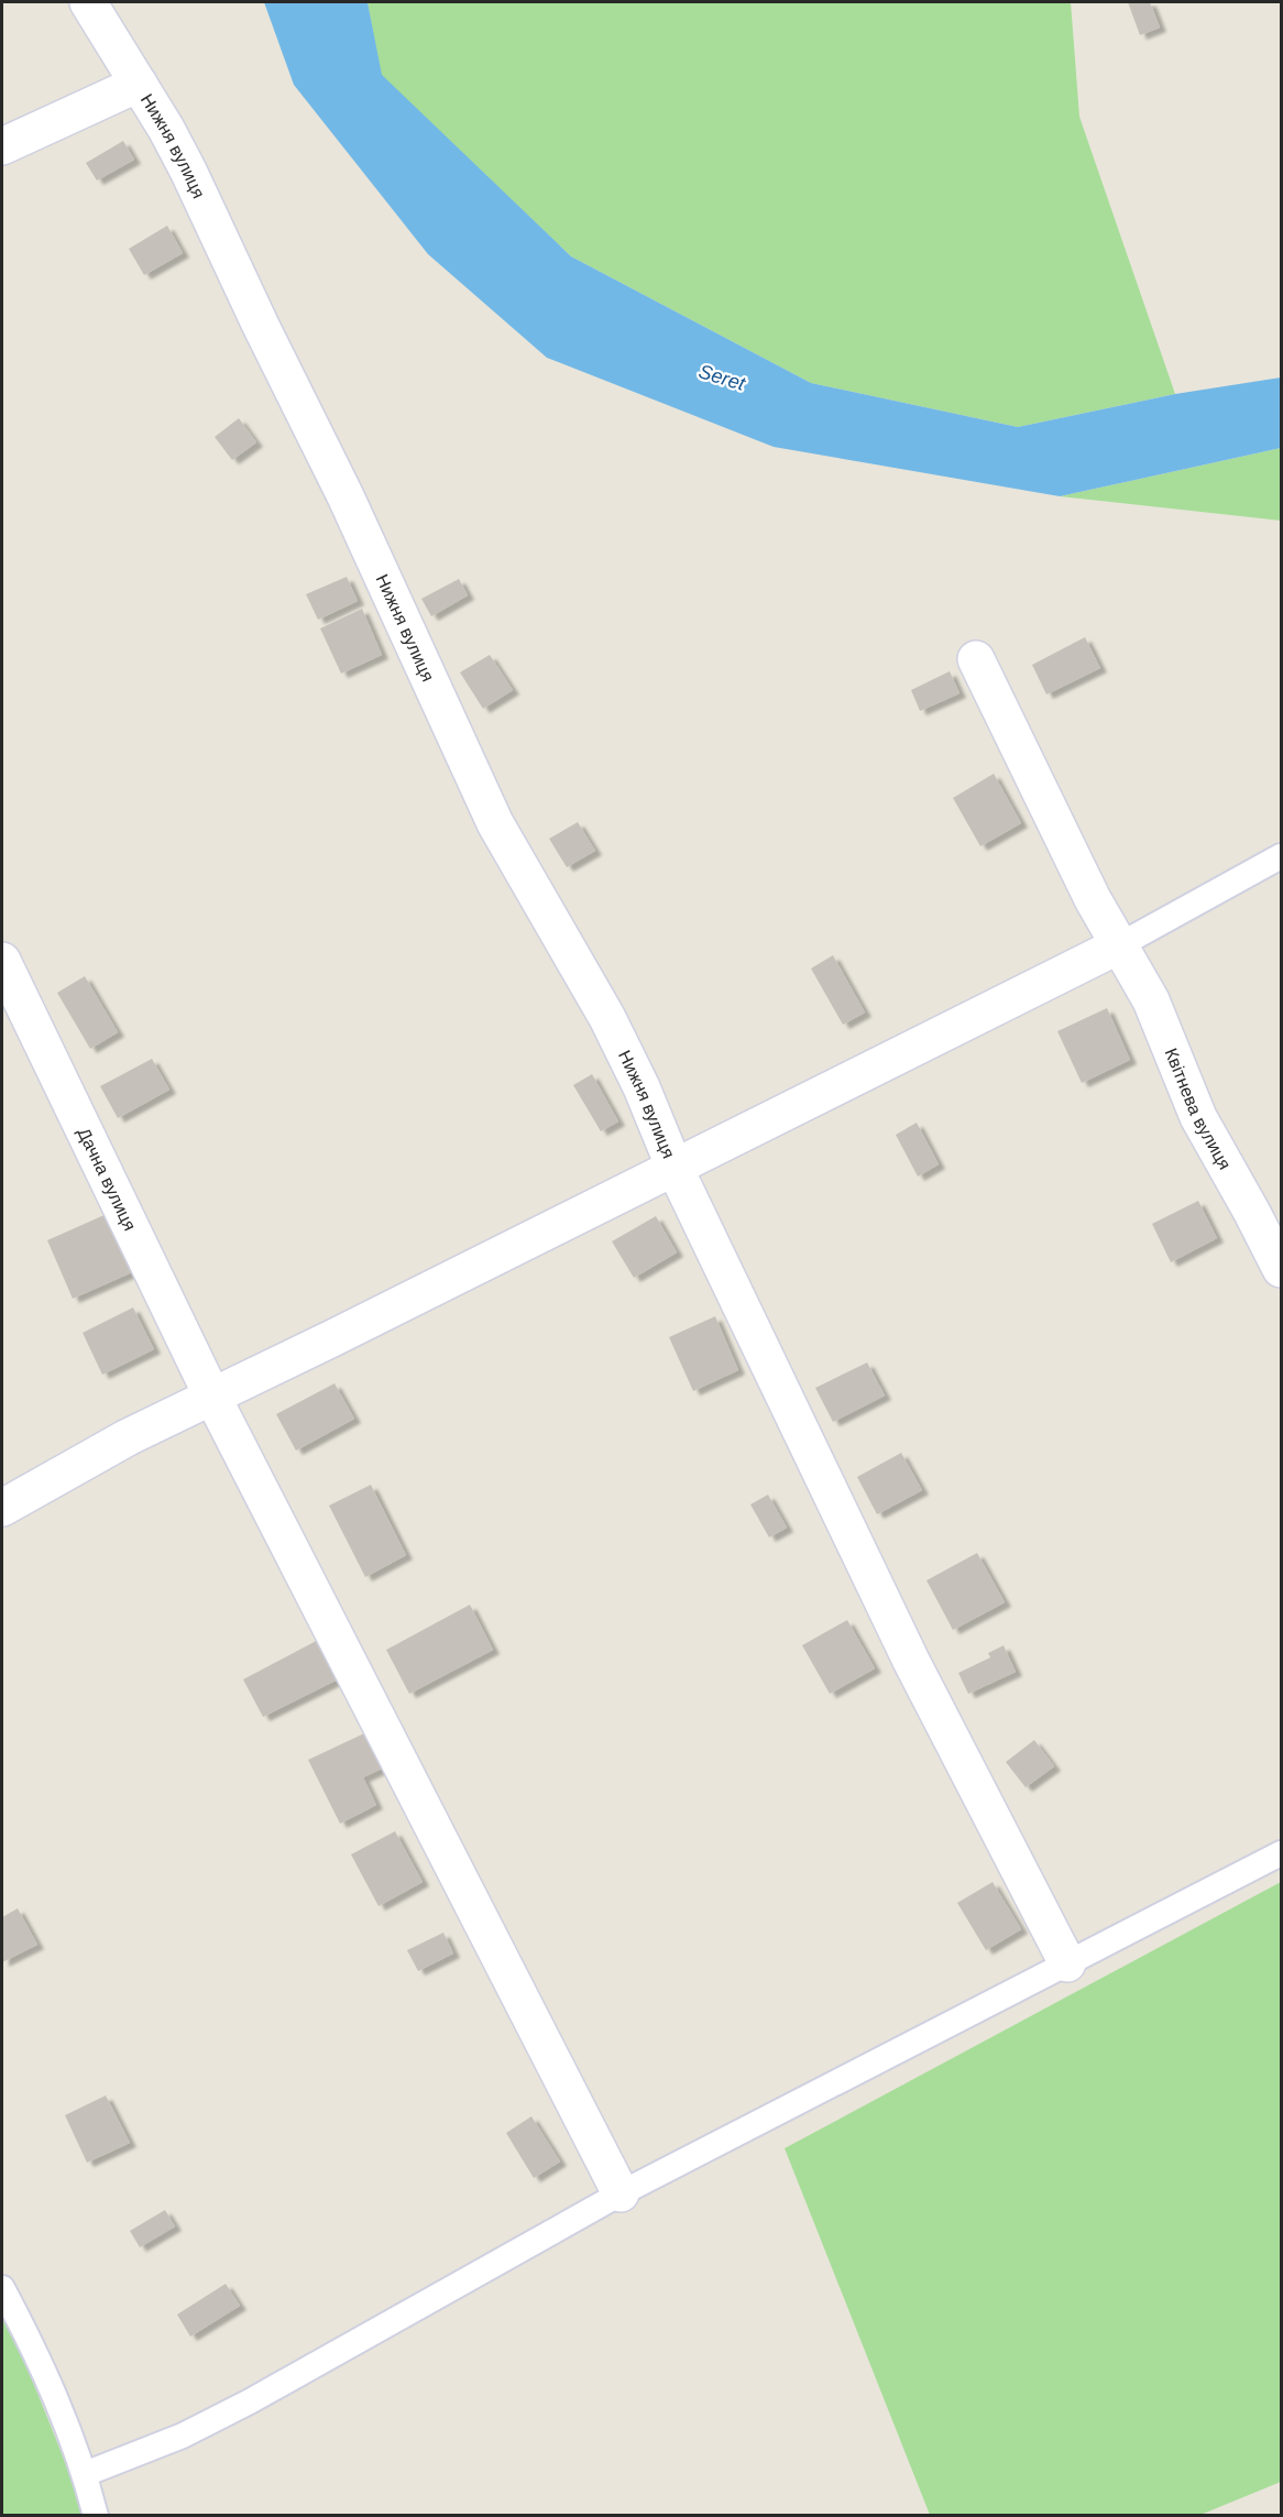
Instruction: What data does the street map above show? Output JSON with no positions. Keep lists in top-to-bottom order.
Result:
{
  "streets": {
    "street": ["Нижня вулиця", "Квітнева вулиця", "Дачна вулиця"]
  },
  "water": ["Seret"]
}
